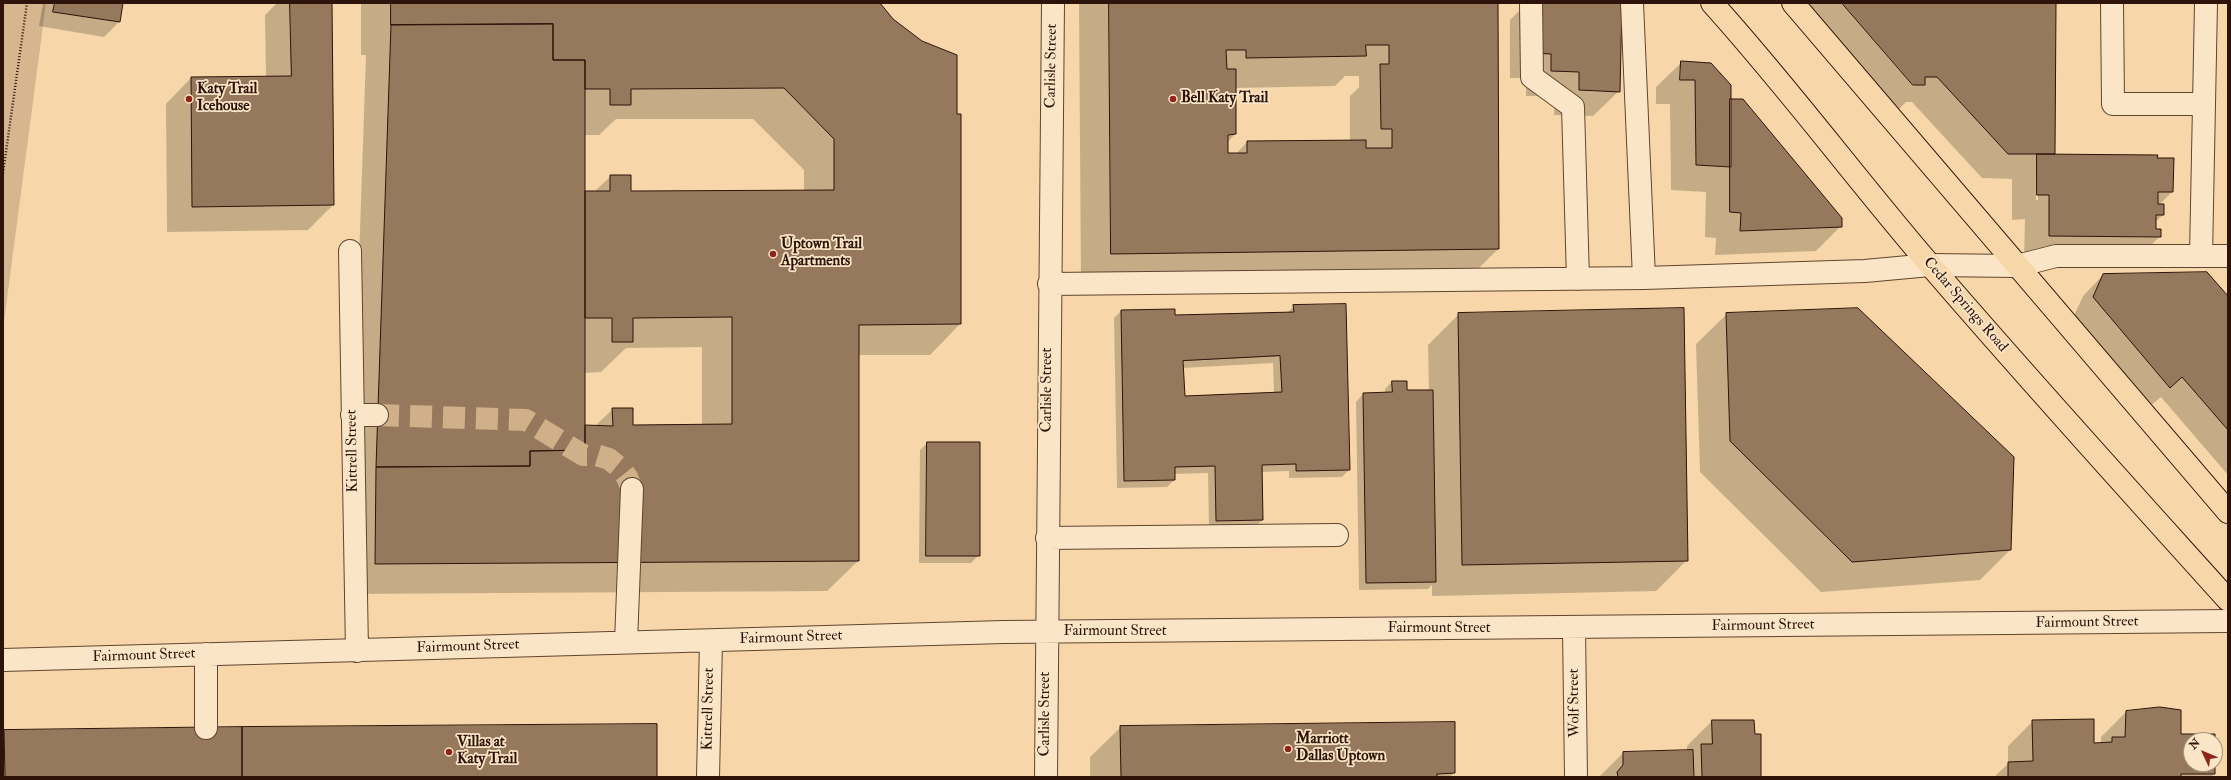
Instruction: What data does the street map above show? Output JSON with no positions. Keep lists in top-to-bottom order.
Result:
{
  "streets": {
    "main road": ["Cedar Springs Road"],
    "street": [
      "Carlisle Street",
      "Kittrell Street",
      "Fairmount Street",
      "Wolf Street"
    ]
  },
  "crossings": [
    ["Carlisle Street", "Fairmount Street"],
    ["Kittrell Street", "Fairmount Street"],
    ["Fairmount Street", "Wolf Street"]
  ],
  "places": [
    "Katy Trail Icehouse",
    "Bell Katy Trail",
    "Uptown Trail Apartments",
    "Marriott Dallas Uptown",
    "Villas at Katy Trail"
  ],
  "north": "top left"
}
